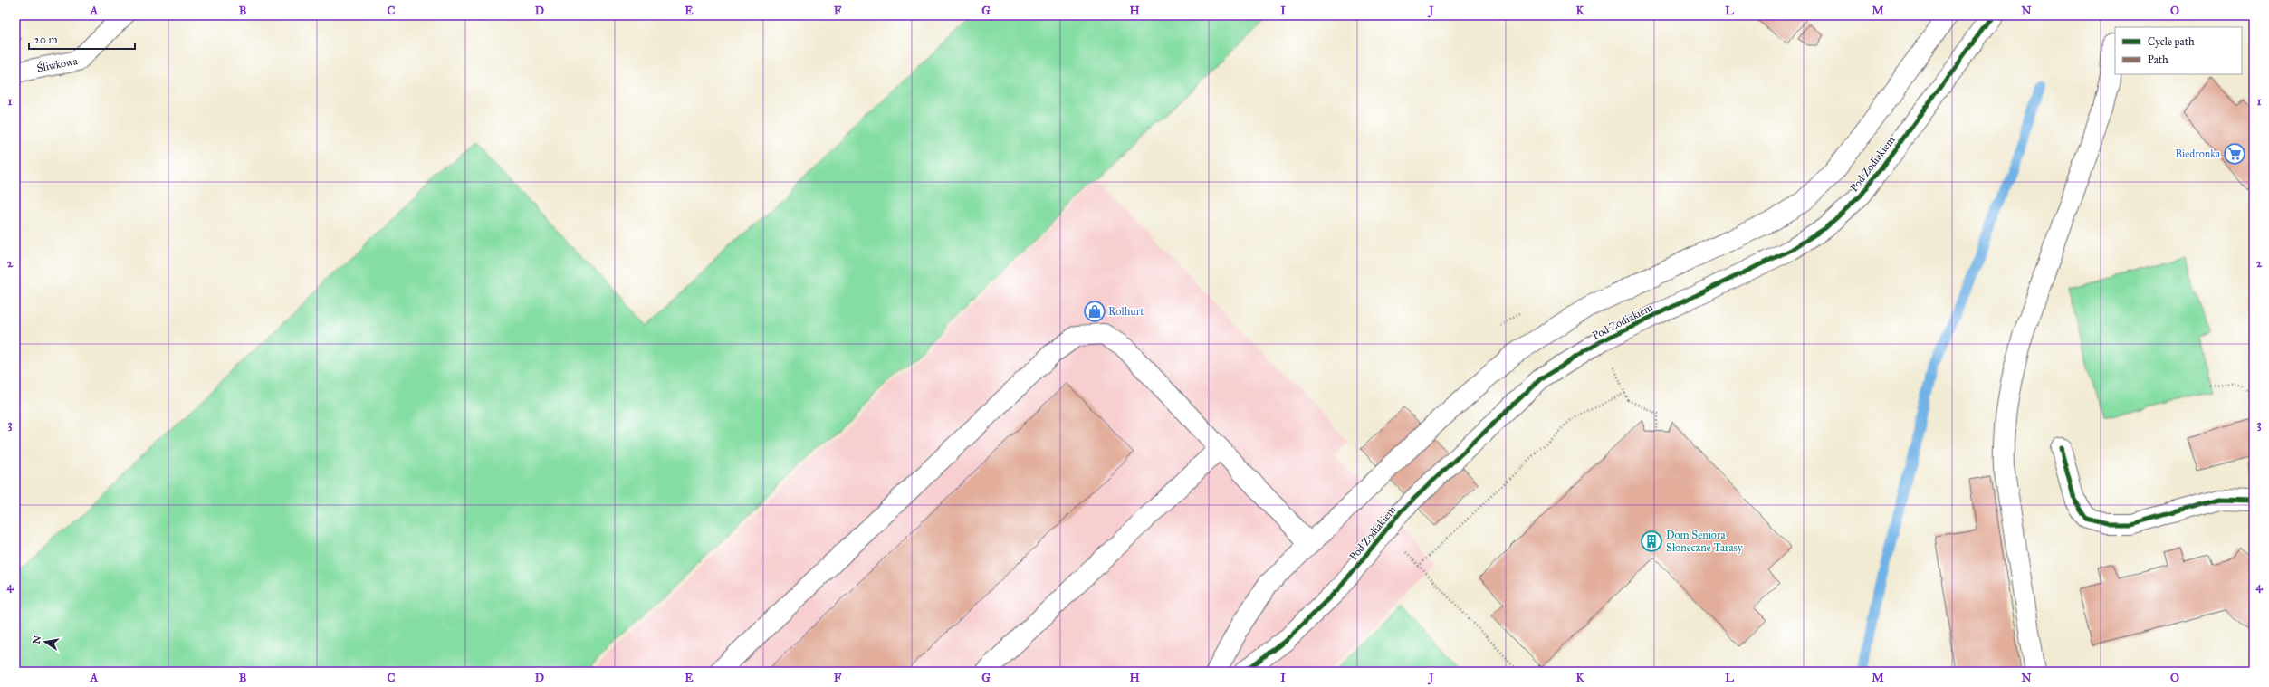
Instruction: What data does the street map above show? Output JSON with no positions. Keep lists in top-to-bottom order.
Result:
{
  "streets": {
    "street": ["Śliwkowa", "Pod Zodiakiem"]
  },
  "places": {
    "supermarket": ["Biedronka"],
    "shop": ["Rolhurt"],
    "building": ["Dom Seniora Słoneczne Tarasy"]
  },
  "legend": ["Cycle path", "Path"],
  "scale_bar": "20 m",
  "north": "left",
  "grid": {
    "columns": [
      "A",
      "B",
      "C",
      "D",
      "E",
      "F",
      "G",
      "H",
      "I",
      "J",
      "K",
      "L",
      "M",
      "N",
      "O"
    ],
    "rows": [
      "1",
      "2",
      "3",
      "4"
    ]
  }
}
